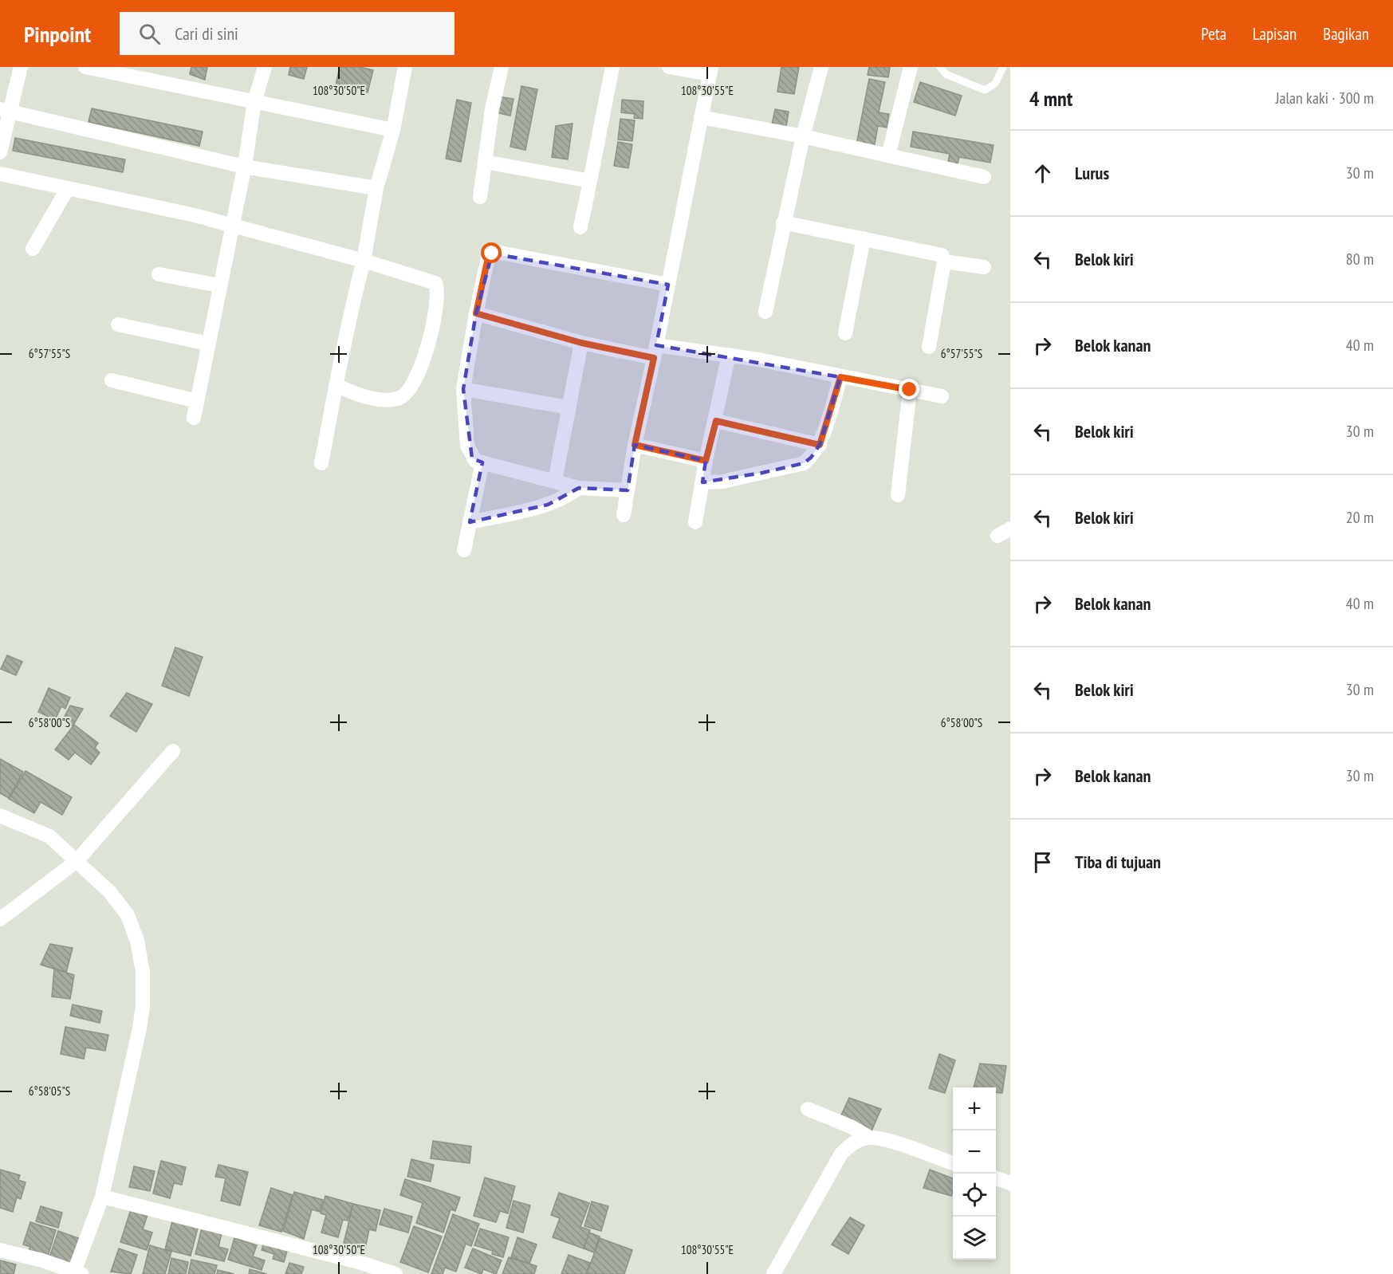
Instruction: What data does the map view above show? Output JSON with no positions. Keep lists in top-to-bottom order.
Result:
{
  "page": {
    "header": "Pinpoint",
    "search": "Cari di sini",
    "nav": ["Peta", "Lapisan", "Bagikan"],
    "heading": ["4 mnt", "Jalan kaki · 300 m"],
    "list": [
      ["Lurus", "30 m"],
      ["Belok kiri", "80 m"],
      ["Belok kanan", "40 m"],
      ["Belok kiri", "30 m"],
      ["Belok kiri", "20 m"],
      ["Belok kanan", "40 m"],
      ["Belok kiri", "30 m"],
      ["Belok kanan", "30 m"],
      "Tiba di tujuan"
    ],
    "map_buttons": ["+", "−"]
  },
  "coordinates": [
    "108°30'50\"E",
    "108°30'55\"E",
    "6°57'55\"S",
    "6°58'00\"S",
    "6°58'05\"S"
  ]
}
